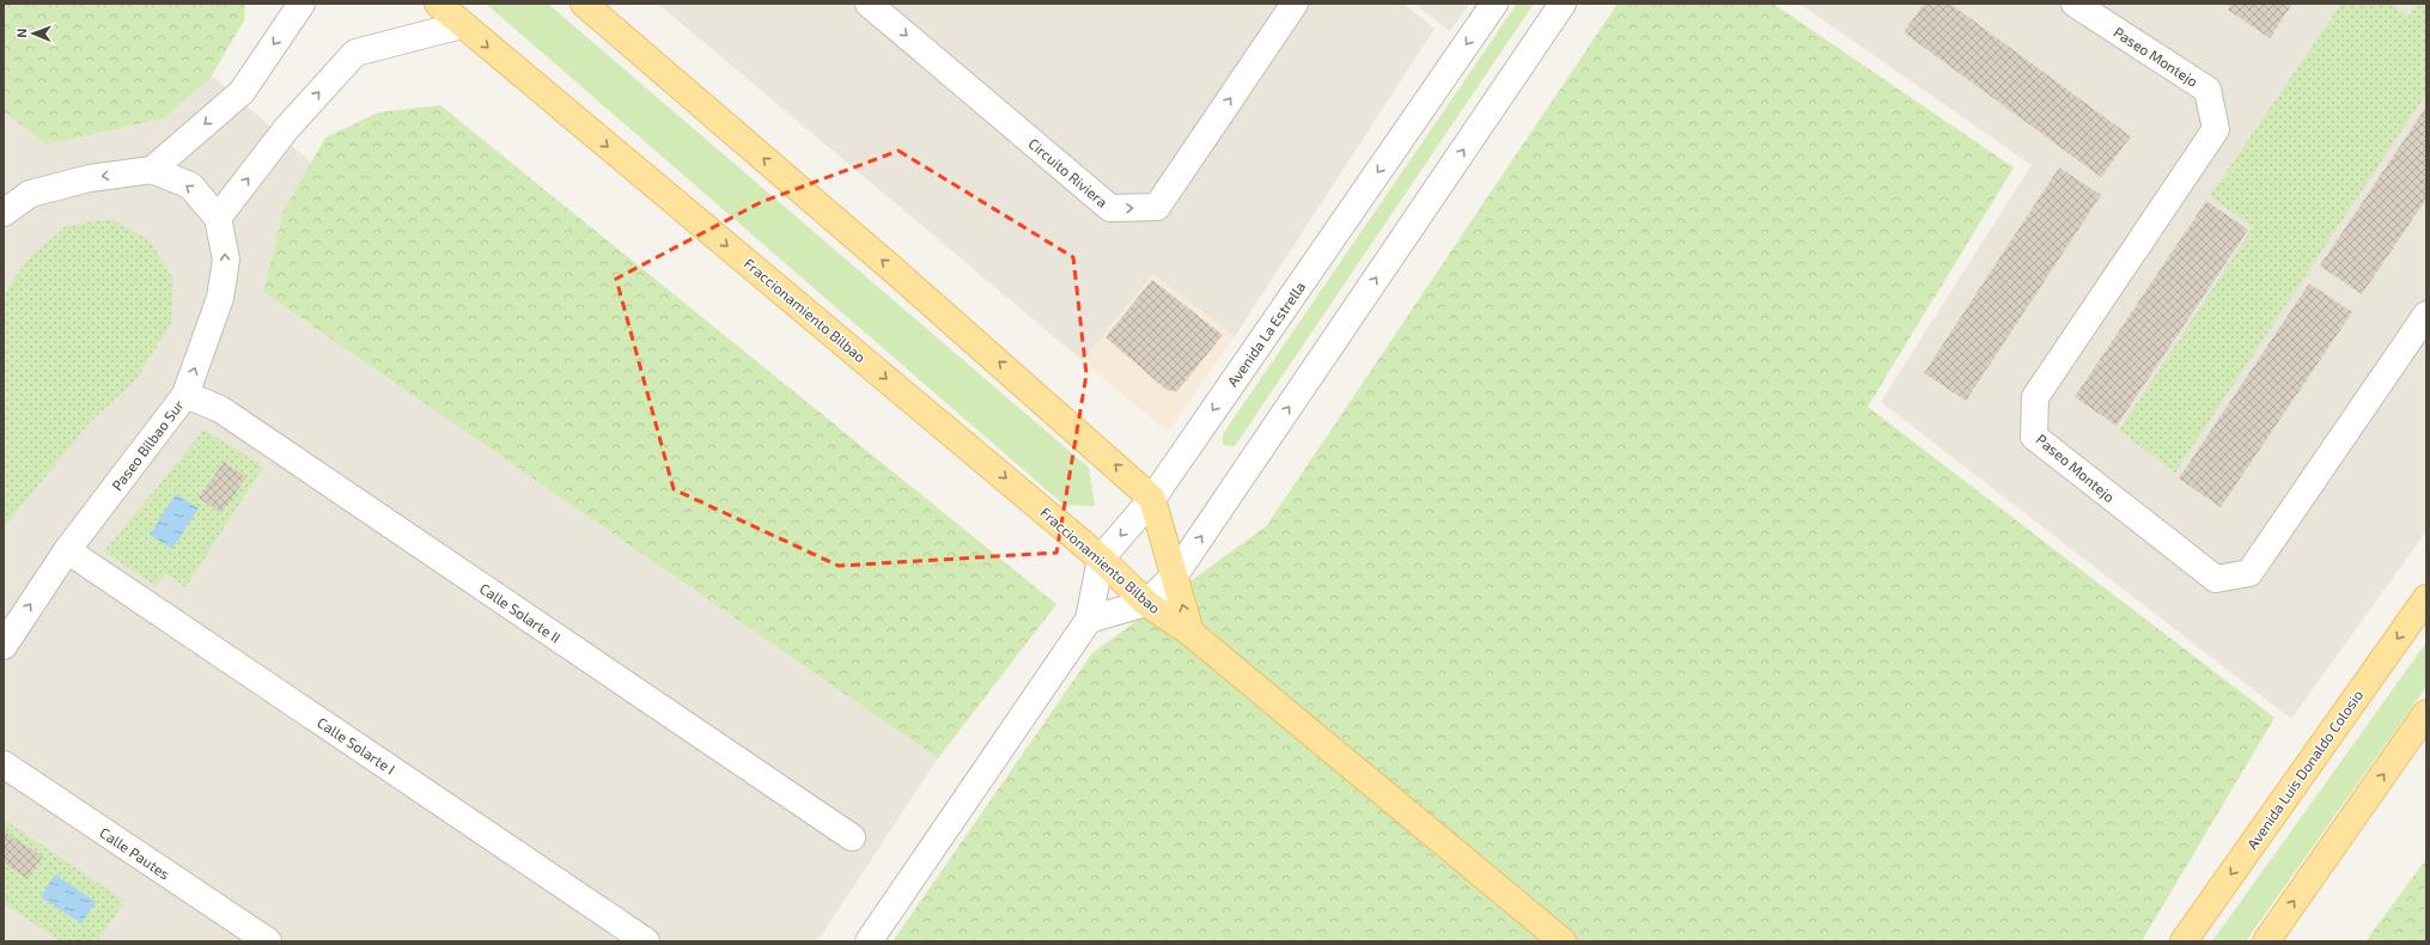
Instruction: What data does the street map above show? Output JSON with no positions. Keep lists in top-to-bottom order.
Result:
{
  "streets": {
    "main road": ["Fraccionamiento Bilbao", "Avenida Luis Donaldo Colosio"],
    "street": [
      "Paseo Montejo",
      "Circuito Riviera",
      "Avenida La Estrella",
      "Paseo Bilbao Sur",
      "Calle Solarte II",
      "Calle Solarte I",
      "Calle Pautes"
    ]
  },
  "crossings": [
    ["Fraccionamiento Bilbao", "Avenida La Estrella"],
    ["Paseo Bilbao Sur", "Calle Solarte II"],
    ["Paseo Bilbao Sur", "Calle Solarte I"]
  ],
  "one_way": ["Paseo Bilbao Sur"],
  "north": "left"
}
